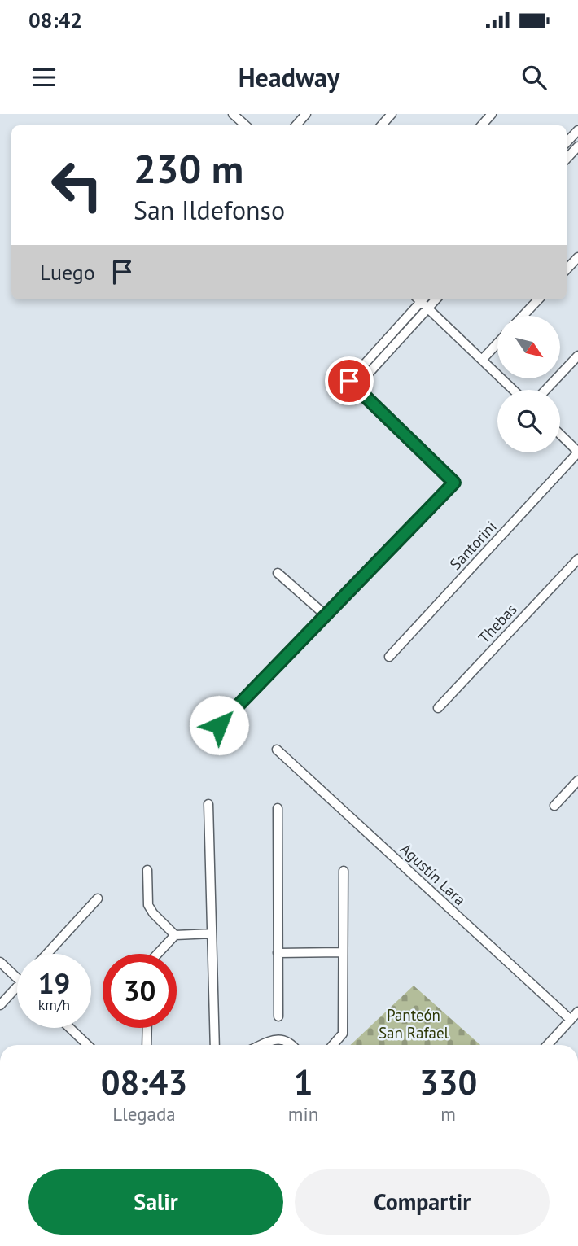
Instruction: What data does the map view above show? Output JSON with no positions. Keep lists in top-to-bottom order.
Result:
{
  "streets": {
    "street": ["Santorini", "Thebas", "Agustín Lara"]
  },
  "parks": ["Panteón San Rafael"],
  "north": "bottom right",
  "page": {
    "status": "08:42",
    "header": "Headway",
    "turn": ["230 m", "San Ildefonso"],
    "then": "Luego",
    "speed": "19 km/h",
    "limit": "30",
    "eta": [
      "08:43",
      "Llegada",
      "1",
      "min",
      "330",
      "m"
    ],
    "buttons": ["Salir", "Compartir"]
  }
}
